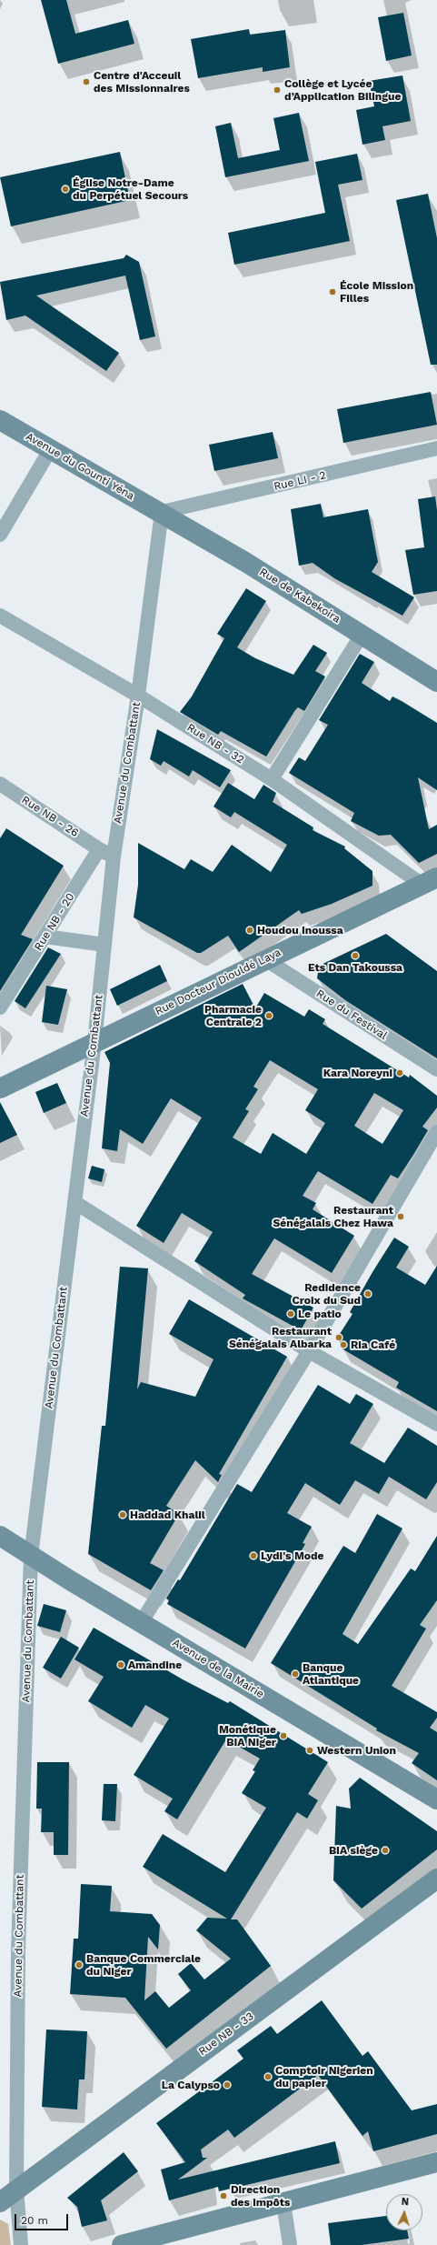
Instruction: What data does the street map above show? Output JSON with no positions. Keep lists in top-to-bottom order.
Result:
{
  "streets": {
    "street": [
      "Avenue du Gounti Yéna",
      "Rue LI - 2",
      "Rue de Kabekoira",
      "Rue NB - 32",
      "Avenue du Combattant",
      "Rue NB - 26",
      "Rue NB - 20",
      "Rue Docteur Diouldé Laya",
      "Rue du Festival",
      "Avenue de la Mairie",
      "Rue NB - 33"
    ]
  },
  "crossings": [
    ["Avenue du Gounti Yéna", "Rue LI - 2"],
    ["Avenue du Gounti Yéna", "Rue de Kabekoira"],
    ["Avenue du Gounti Yéna", "Avenue du Combattant"],
    ["Rue LI - 2", "Rue de Kabekoira"],
    ["Rue LI - 2", "Avenue du Combattant"],
    ["Rue de Kabekoira", "Avenue du Combattant"],
    ["Rue NB - 32", "Avenue du Combattant"],
    ["Rue NB - 32", "Rue Docteur Diouldé Laya"],
    ["Avenue du Combattant", "Rue Docteur Diouldé Laya"],
    ["Avenue du Combattant", "Avenue de la Mairie"],
    ["Avenue du Combattant", "Rue NB - 33"],
    ["Rue NB - 26", "Rue NB - 20"],
    ["Rue Docteur Diouldé Laya", "Rue du Festival"]
  ],
  "places": [
    "Centre d'Acceuil des Missionnaires",
    "Collège et Lycée d’Application Bilingue",
    "Église Notre-Dame du Perpétuel Secours",
    "École Mission Filles",
    "Houdou Inoussa",
    "Ets Dan Takoussa",
    "Pharmacie Centrale 2",
    "Kara Noreyni",
    "Restaurant Sénégalais Chez Hawa",
    "Redidence Croix du Sud",
    "Le patio",
    "Restaurant Sénégalais Albarka",
    "Ria Café",
    "Haddad Khalil",
    "Lydi's Mode",
    "Amandine",
    "Banque Atlantique",
    "Monétique BIA Niger",
    "Western Union",
    "BIA siège",
    "Banque Commerciale du Niger",
    "Comptoir Nigerien du papier",
    "La Calypso",
    "Direction des impôts"
  ],
  "scale_bar": "20 m",
  "north": "top"
}
